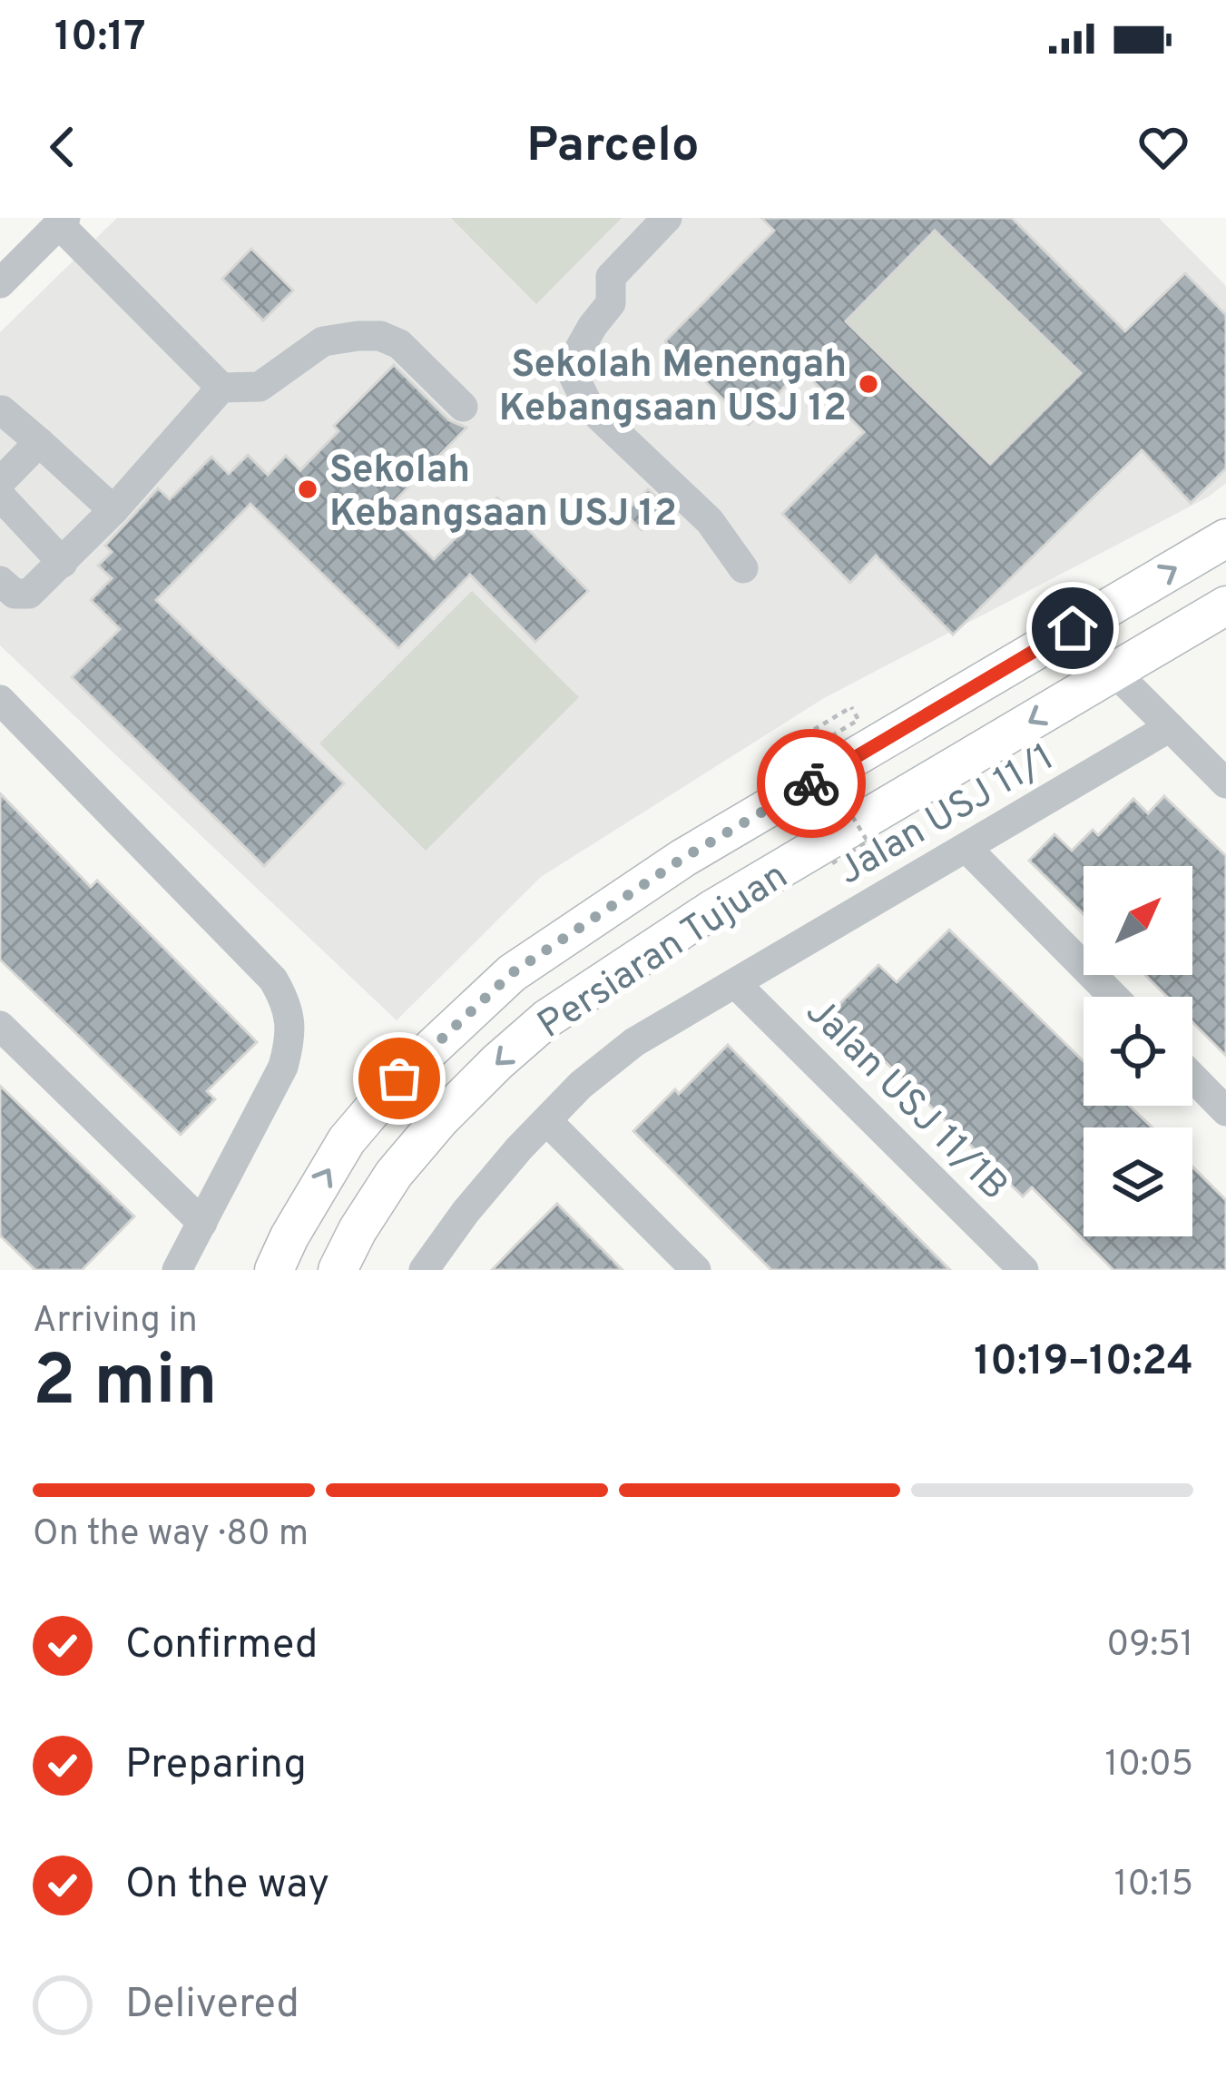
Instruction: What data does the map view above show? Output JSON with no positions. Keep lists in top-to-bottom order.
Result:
{
  "streets": {
    "main road": ["Persiaran Tujuan"],
    "street": ["Jalan USJ 11/1", "Jalan USJ 11/1B"]
  },
  "crossings": [
    ["Jalan USJ 11/1", "Jalan USJ 11/1B"]
  ],
  "places": ["Sekolah Menengah Kebangsaan USJ 12", "Sekolah Kebangsaan USJ 12"],
  "north": "top right",
  "page": {
    "status": "10:17",
    "header": "Parcelo",
    "heading": ["2 min", "Arriving in", "10:19–10:24"],
    "bar": "On the way · 80 m",
    "list": [
      ["Confirmed", "09:51"],
      ["Preparing", "10:05"],
      ["On the way", "10:15"],
      "Delivered"
    ]
  }
}
